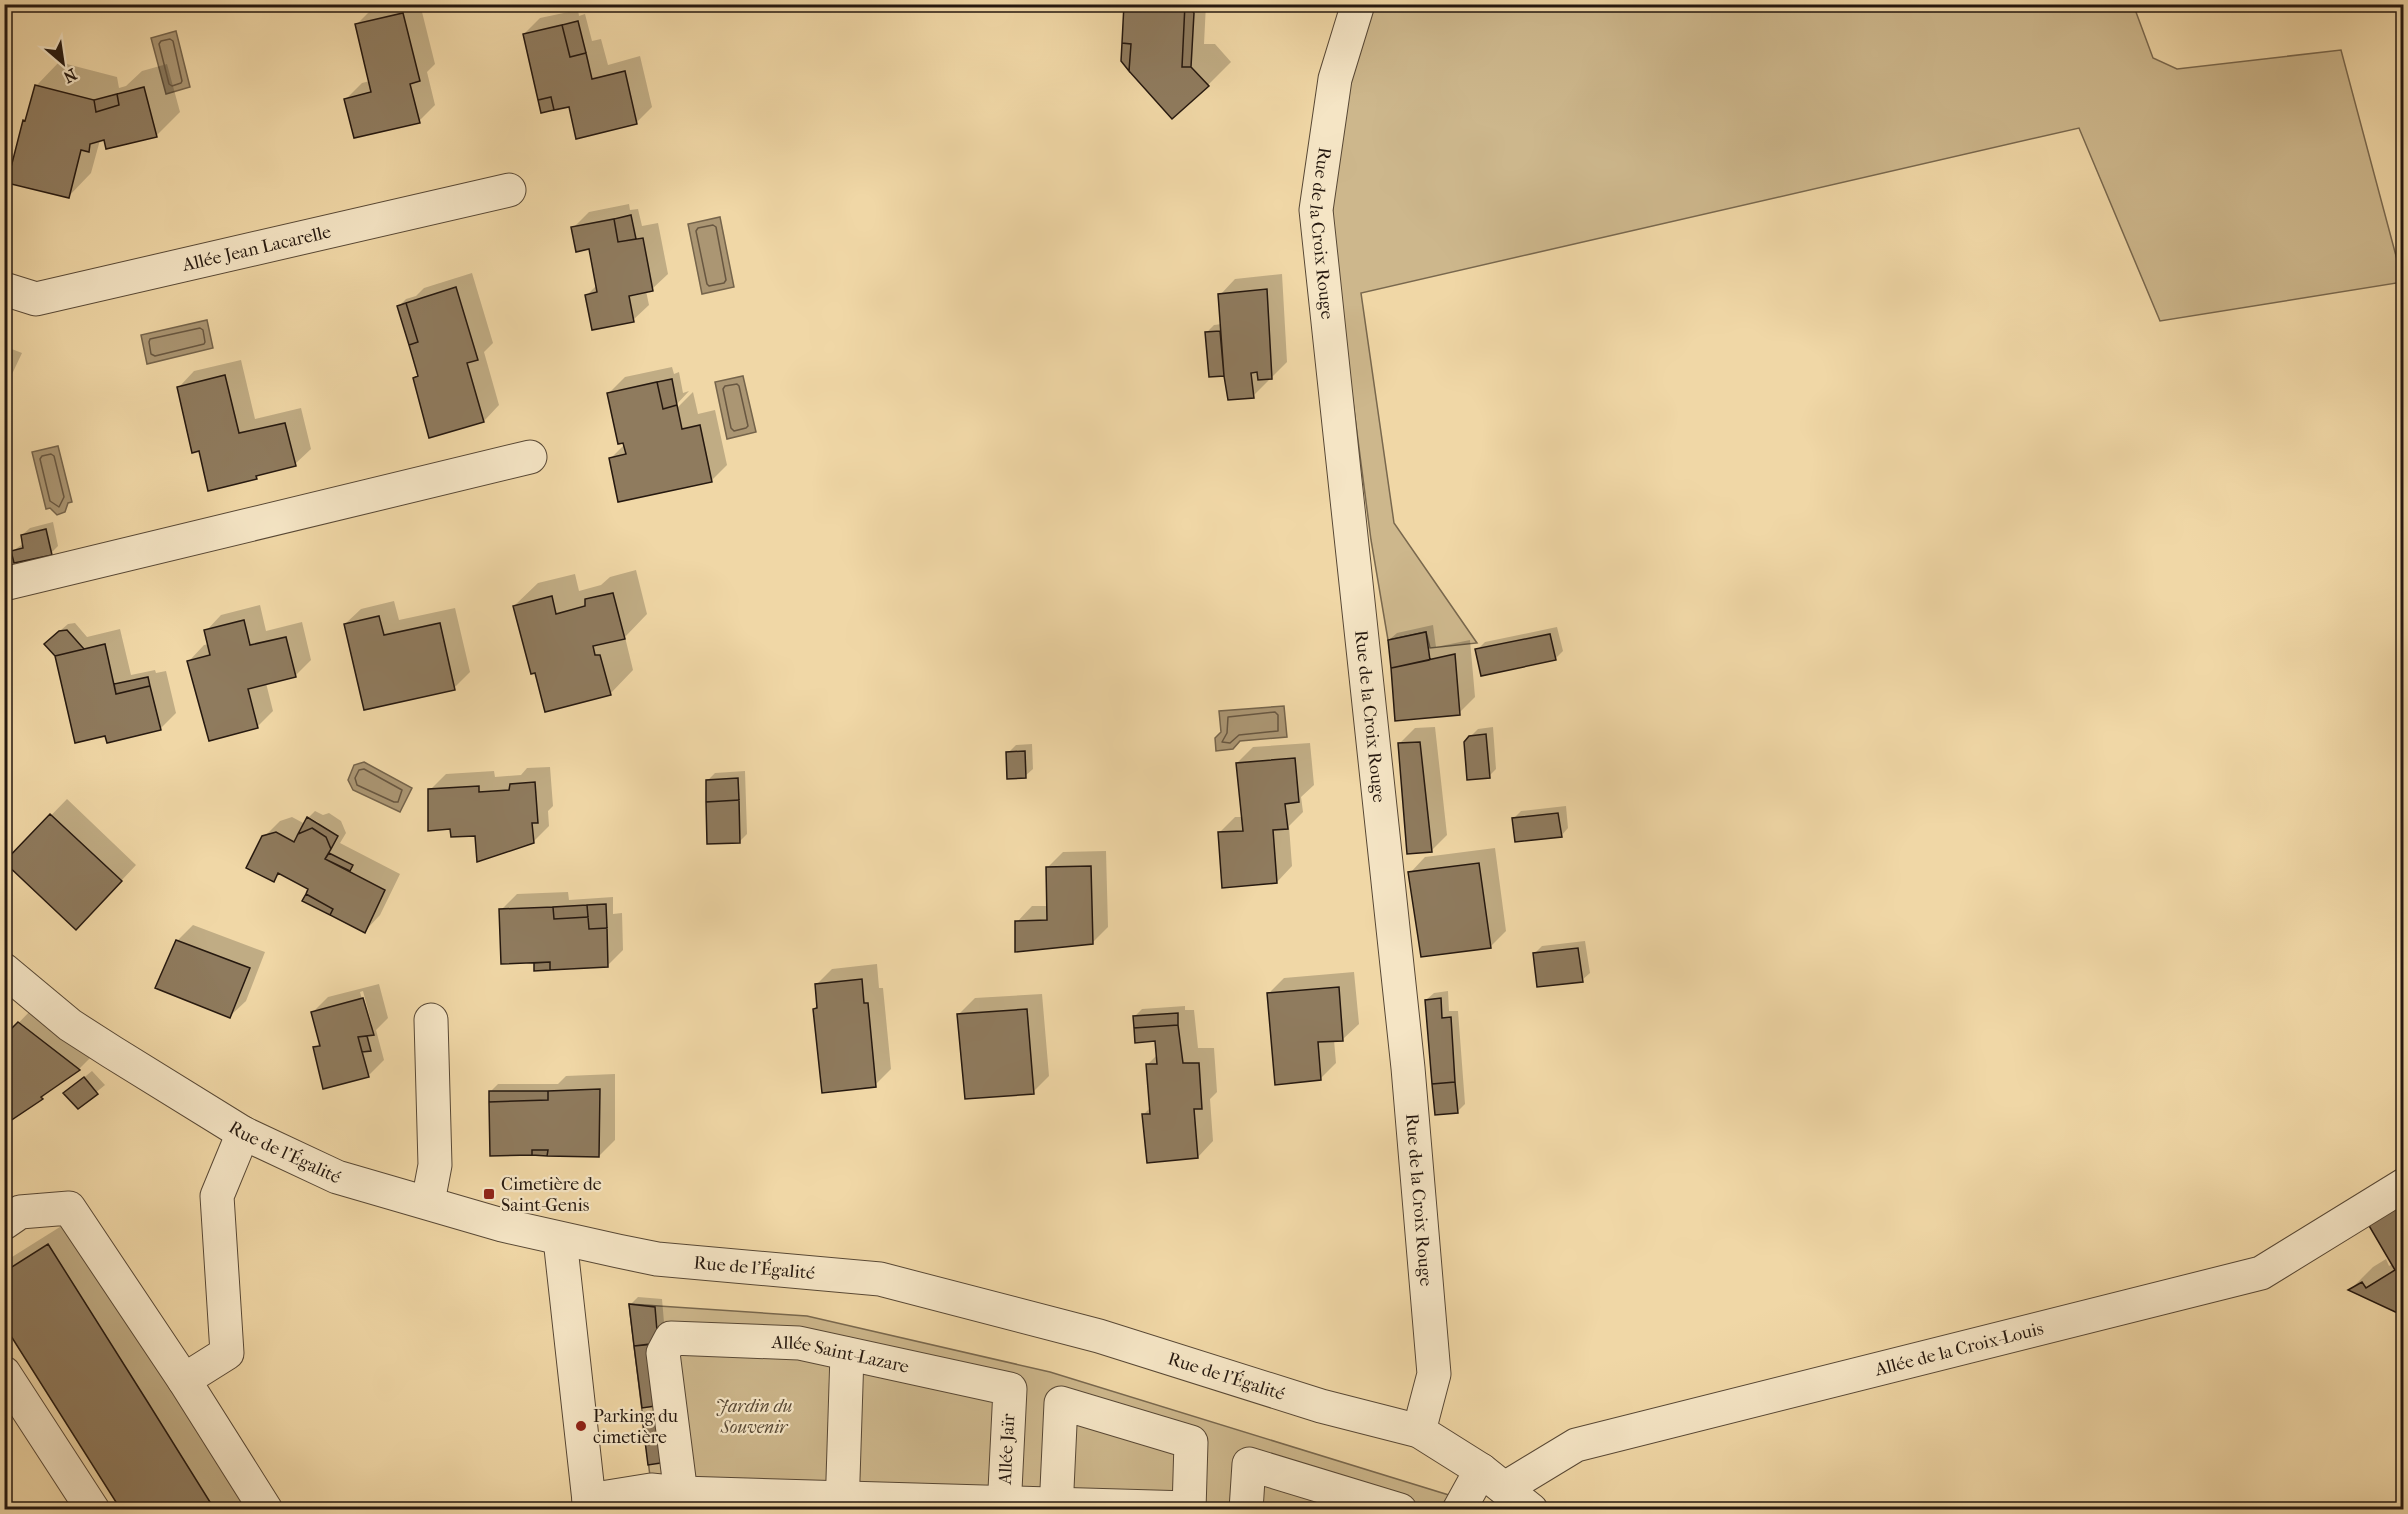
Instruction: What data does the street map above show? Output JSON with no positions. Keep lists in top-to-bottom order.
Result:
{
  "streets": {
    "street": [
      "Rue de la Croix Rouge",
      "Allée Jean Lacarelle",
      "Rue de l'Égalité",
      "Allée de la Croix-Louis",
      "Allée Saint-Lazare",
      "Allée Jaïr"
    ]
  },
  "crossings": [
    ["Rue de la Croix Rouge", "Rue de l'Égalité"],
    ["Rue de l'Égalité", "Allée de la Croix-Louis"],
    ["Allée Saint-Lazare", "Allée Jaïr"]
  ],
  "parks": ["Jardin du Souvenir"],
  "places": {
    "transit": ["Cimetière de Saint-Genis"],
    "other": ["Parking du cimetière"]
  },
  "north": "bottom right"
}
